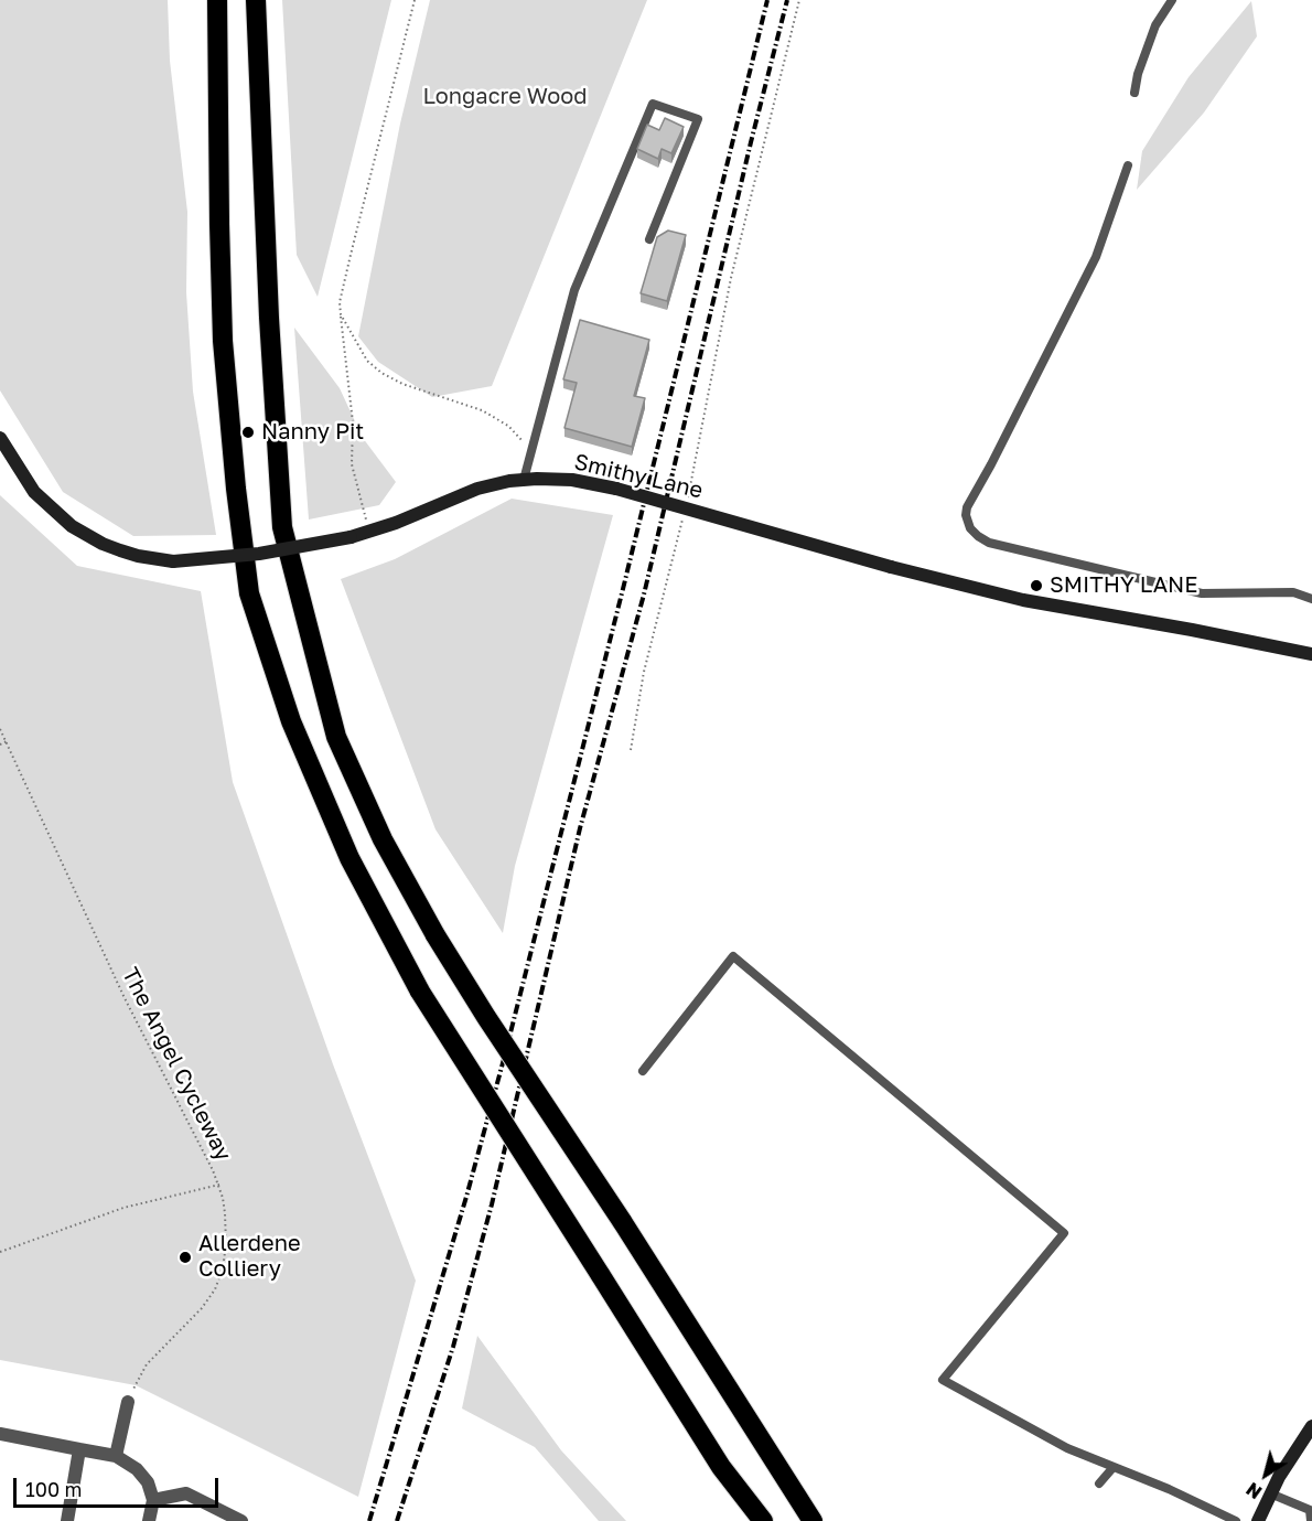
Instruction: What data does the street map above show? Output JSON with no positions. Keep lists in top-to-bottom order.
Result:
{
  "streets": {
    "street": ["Smithy Lane"],
    "path": ["The Angel Cycleway"]
  },
  "parks": ["Longacre Wood"],
  "places": ["Nanny Pit", "SMITHY LANE", "Allerdene Colliery"],
  "scale_bar": "100 m",
  "north": "bottom left"
}
